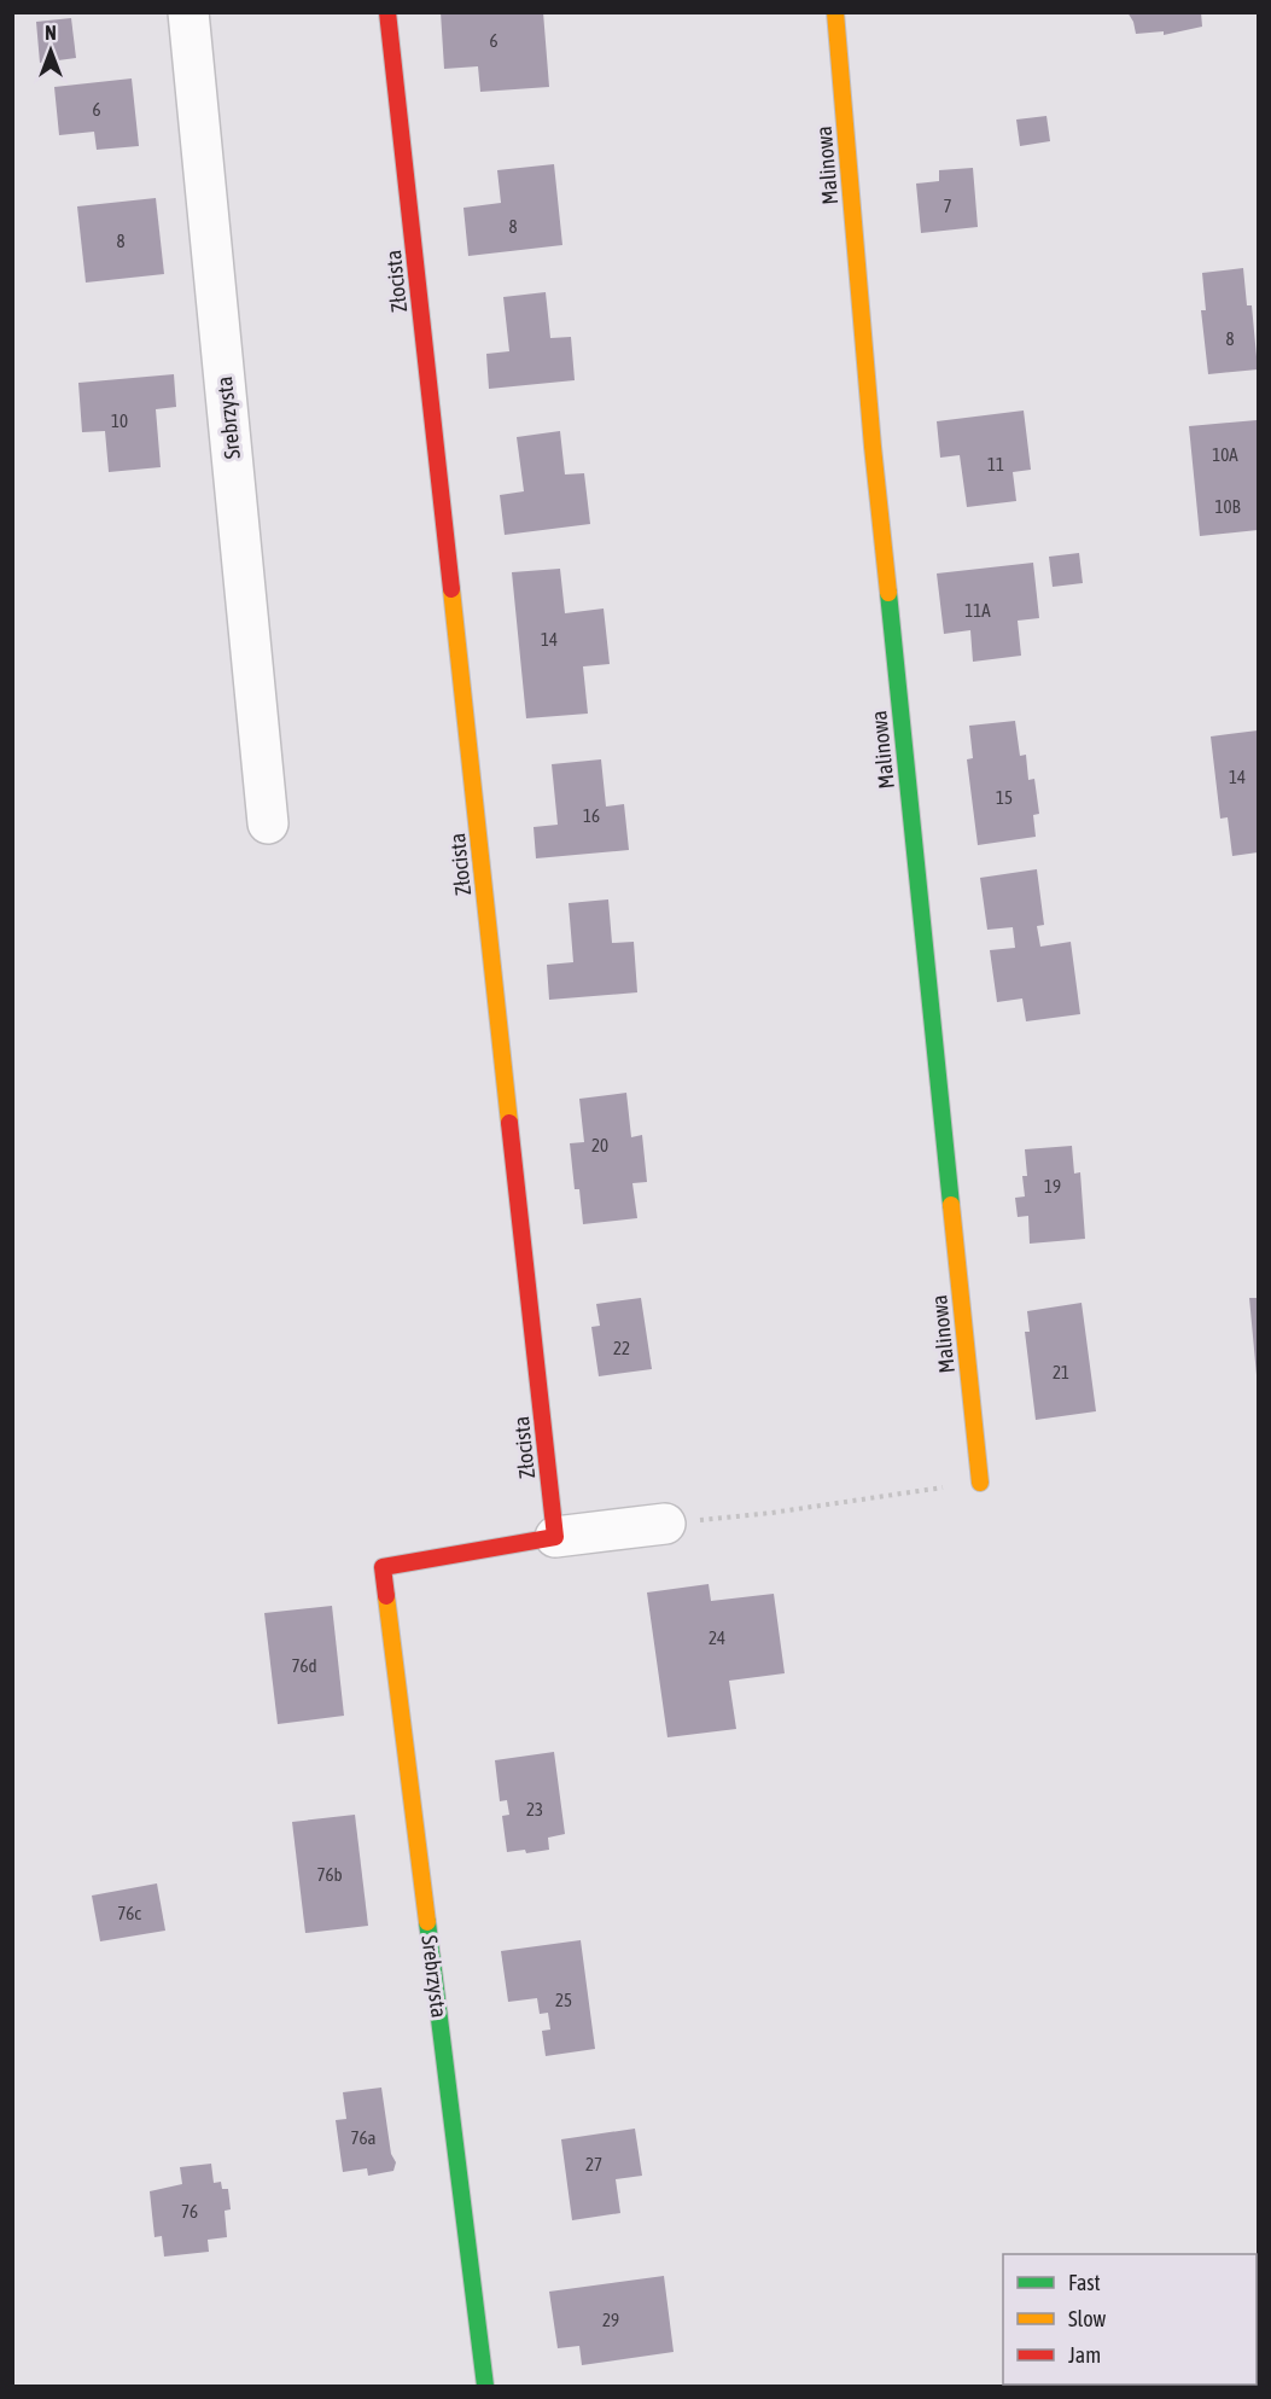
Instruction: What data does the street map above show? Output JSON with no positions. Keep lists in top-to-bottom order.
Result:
{
  "streets": {
    "street": ["Malinowa", "Złocista", "Srebrzysta"]
  },
  "crossings": [
    ["Złocista", "Srebrzysta"]
  ],
  "house_numbers": [
    "6",
    "6",
    "7",
    "8",
    "8",
    "8",
    "10",
    "10A",
    "11",
    "10B",
    "11A",
    "14",
    "14",
    "15",
    "16",
    "20",
    "19",
    "22",
    "21",
    "24",
    "76d",
    "23",
    "76b",
    "76c",
    "25",
    "76a",
    "27",
    "76",
    "29"
  ],
  "legend": ["Fast", "Slow", "Jam"],
  "north": "top"
}
